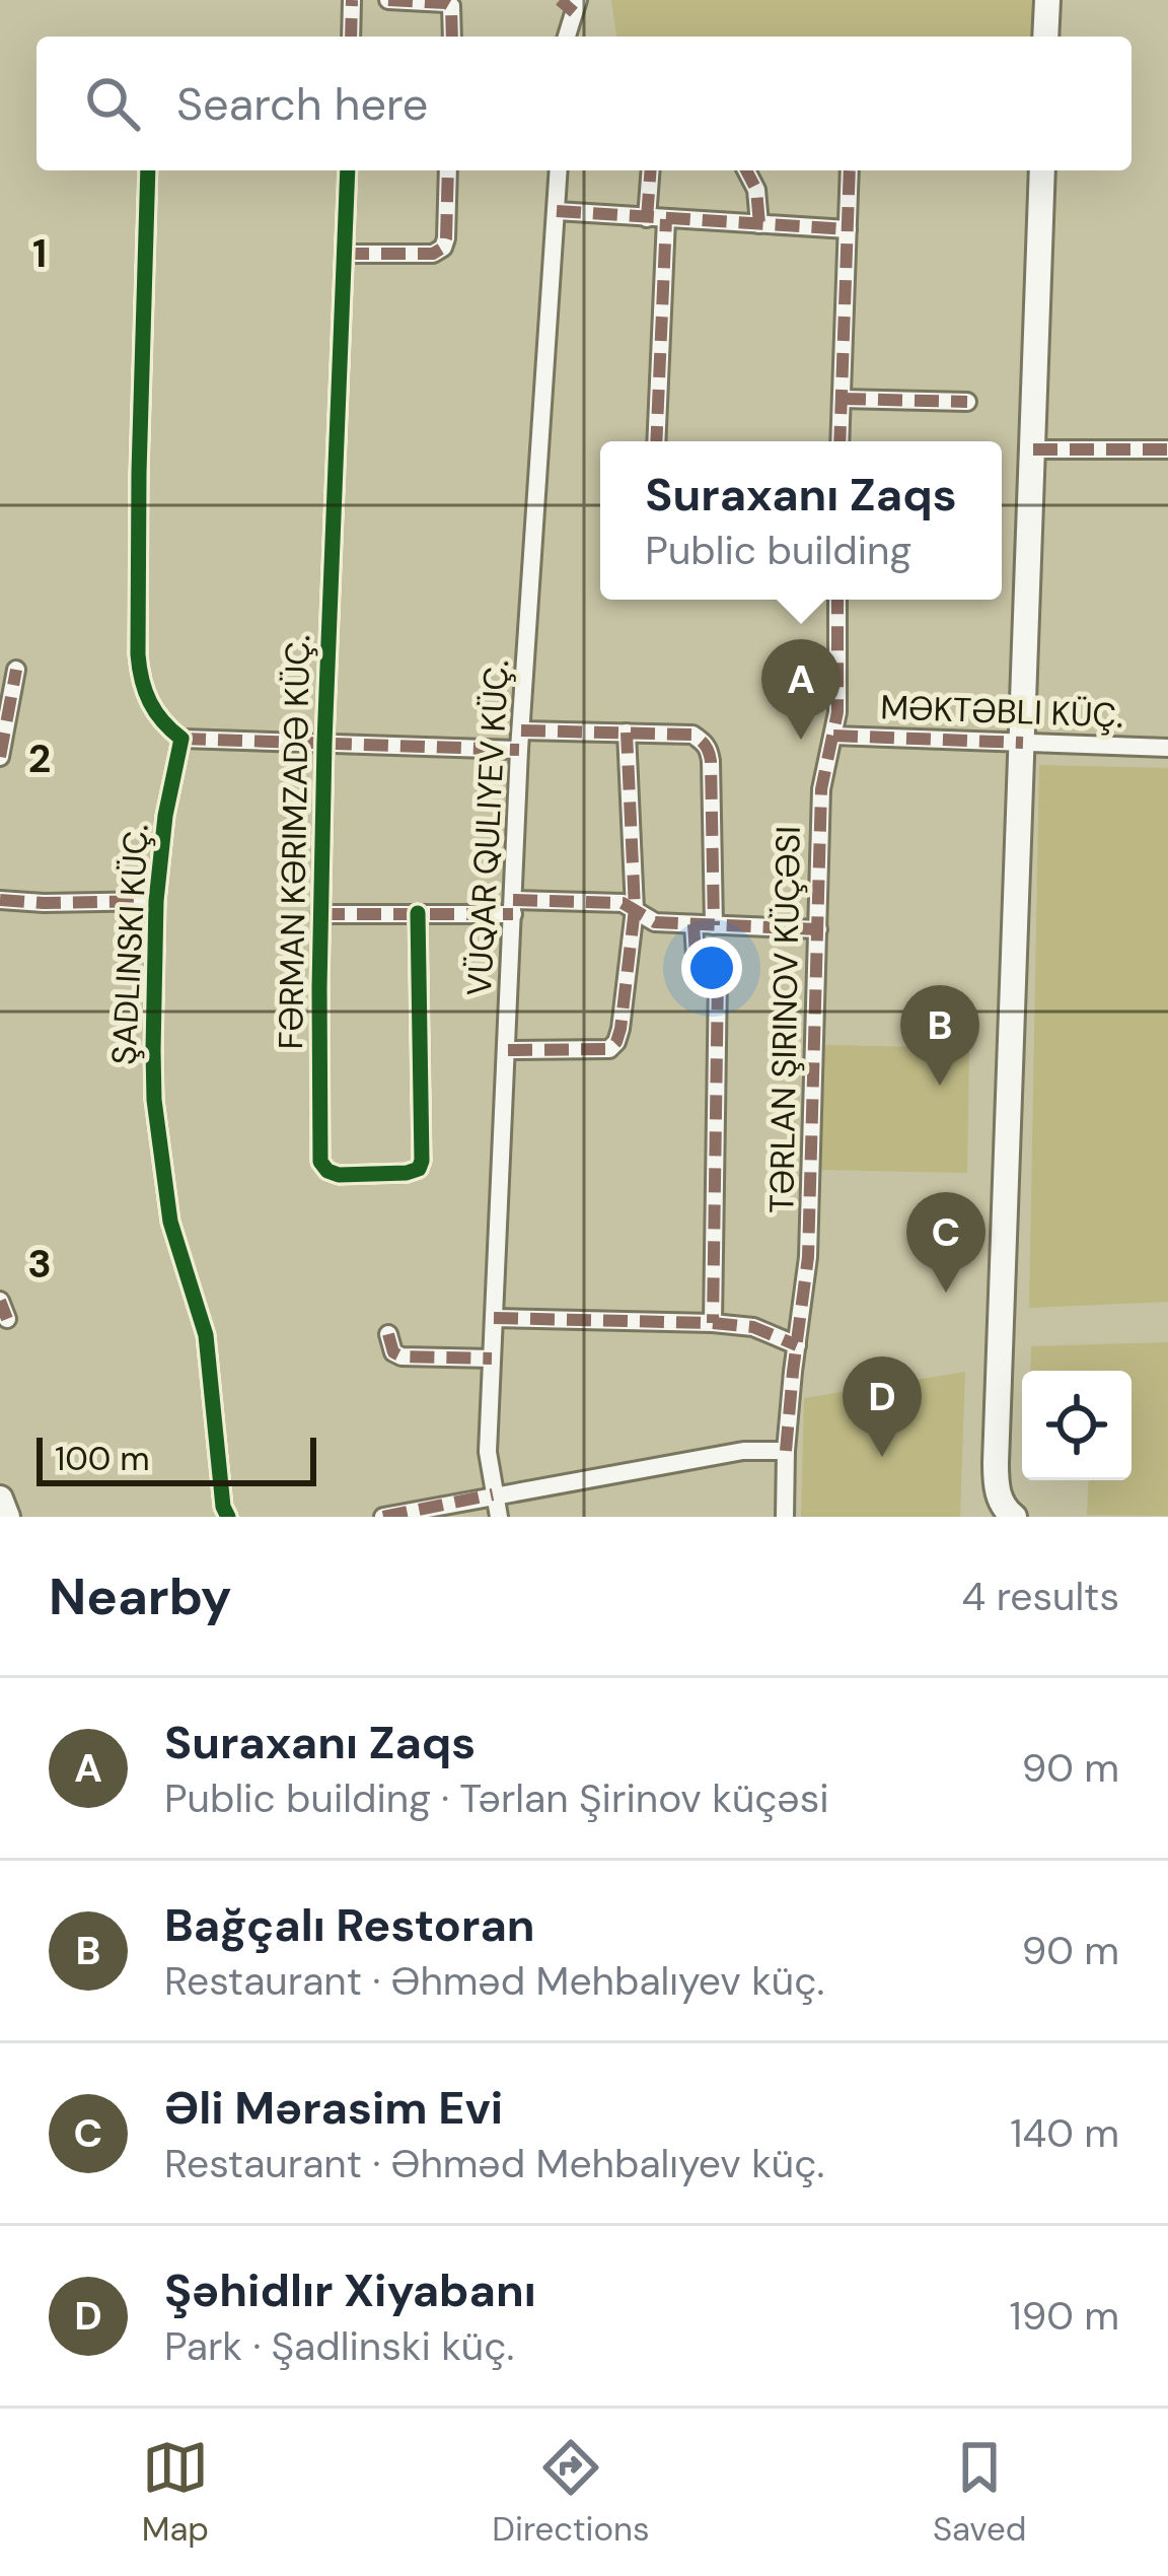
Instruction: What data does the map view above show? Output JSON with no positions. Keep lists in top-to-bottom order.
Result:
{
  "streets": {
    "street": [
      "MƏKTƏBLI KÜÇ.",
      "VÜQAR QULIYEV KÜÇ.",
      "FƏRMAN KƏRIMZADƏ KÜÇ.",
      "ŞADLINSKI KÜÇ.",
      "TƏRLAN ŞIRINOV KÜÇƏSI"
    ]
  },
  "crossings": [
    ["MƏKTƏBLI KÜÇ.", "TƏRLAN ŞIRINOV KÜÇƏSI"]
  ],
  "scale_bar": "100 m",
  "page": {
    "search": "Search here",
    "popup": ["Suraxanı Zaqs", "Public building"],
    "pins": [
      "A",
      "B",
      "C",
      "D"
    ],
    "scale": "100 m",
    "heading": ["Nearby", "4 results"],
    "list": [
      {
        "mark": "A",
        "name": "Suraxanı Zaqs",
        "note": "Public building · Tərlan Şirinov küçəsi",
        "value": "90 m"
      },
      {
        "mark": "B",
        "name": "Bağçalı Restoran",
        "note": "Restaurant · Əhməd Mehbalıyev küç.",
        "value": "90 m"
      },
      {
        "mark": "C",
        "name": "Əli Mərasim Evi",
        "note": "Restaurant · Əhməd Mehbalıyev küç.",
        "value": "140 m"
      },
      {
        "mark": "D",
        "name": "Şəhidlır Xiyabanı",
        "note": "Park · Şadlinski küç.",
        "value": "190 m"
      }
    ],
    "nav": ["Map", "Directions", "Saved"]
  },
  "grid": {
    "rows": ["1", "2", "3"]
  }
}
